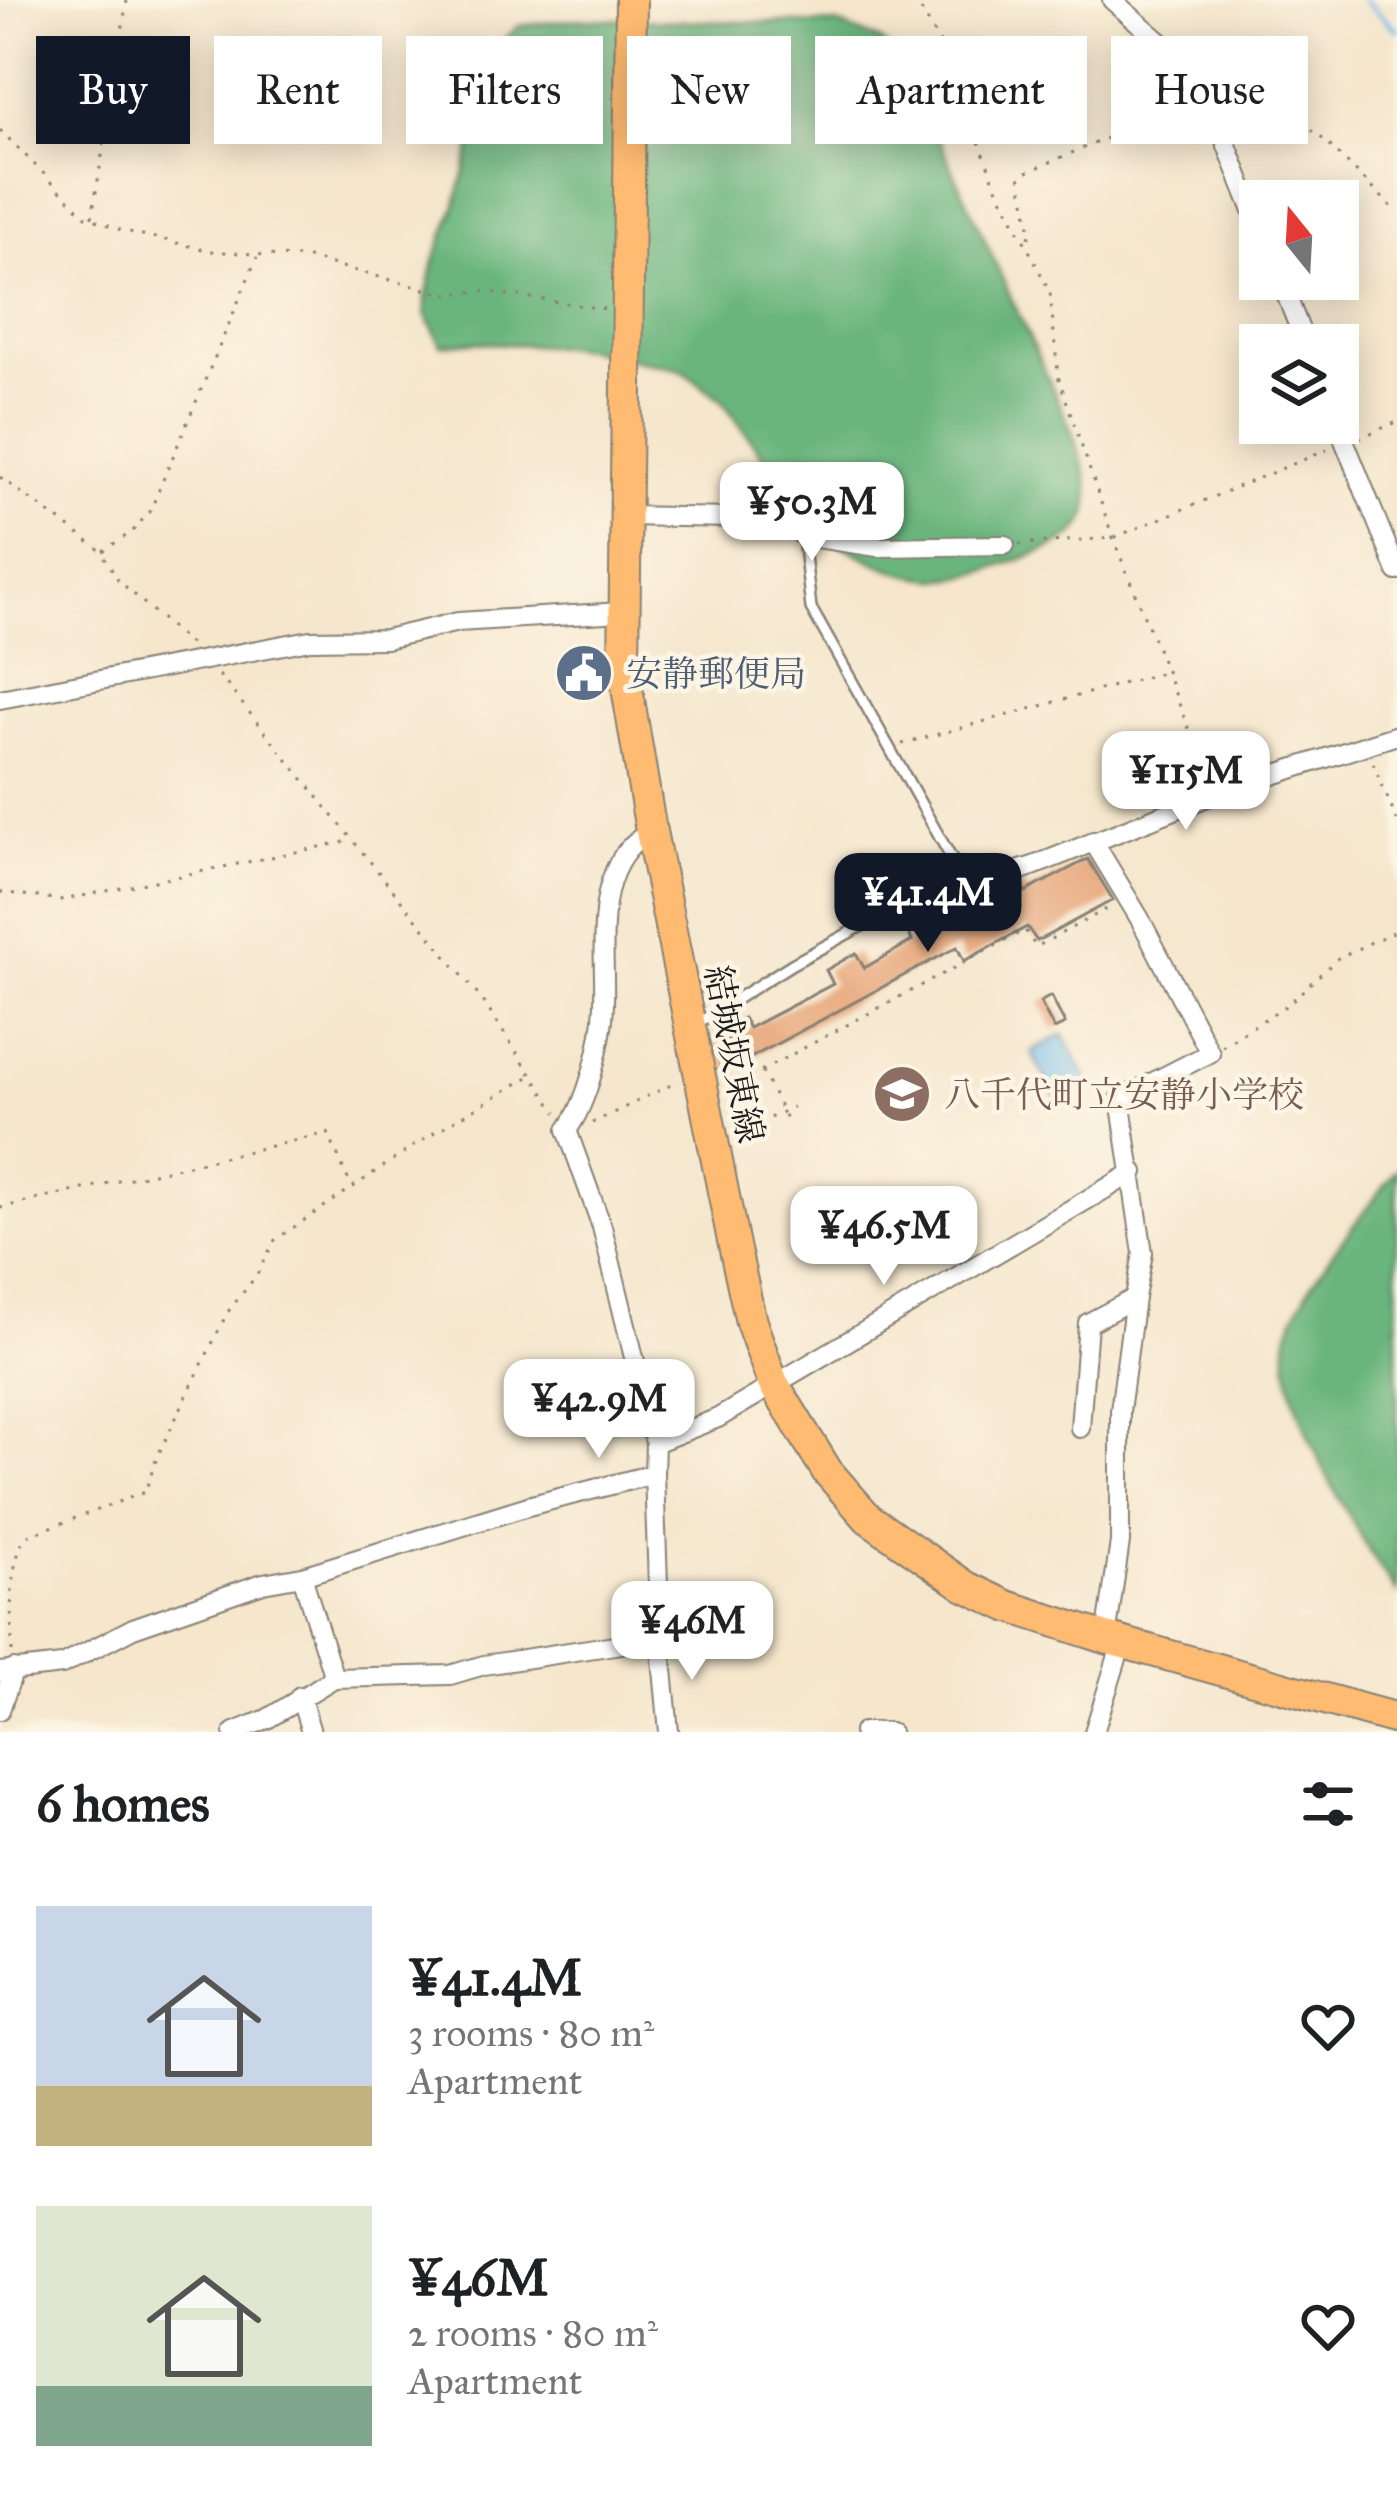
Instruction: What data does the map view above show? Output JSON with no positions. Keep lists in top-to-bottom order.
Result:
{
  "streets": {
    "main road": ["結城坂東線"]
  },
  "places": {
    "public building": ["安静郵便局"],
    "school or university": ["八千代町立安静小学校"]
  },
  "north": "top",
  "page": {
    "chip": [
      "Buy",
      "Rent",
      "Filters",
      "New",
      "Apartment",
      "House"
    ],
    "price": [
      "¥50.3M",
      "¥115M",
      "¥41.4M",
      "¥46.5M",
      "¥42.9M",
      "¥46M"
    ],
    "heading": "6 homes",
    "list": [
      {
        "name": "¥41.4M",
        "note": "3 rooms · 80 m² · Apartment"
      },
      {
        "name": "¥46M",
        "note": "2 rooms · 80 m² · Apartment"
      }
    ]
  }
}
